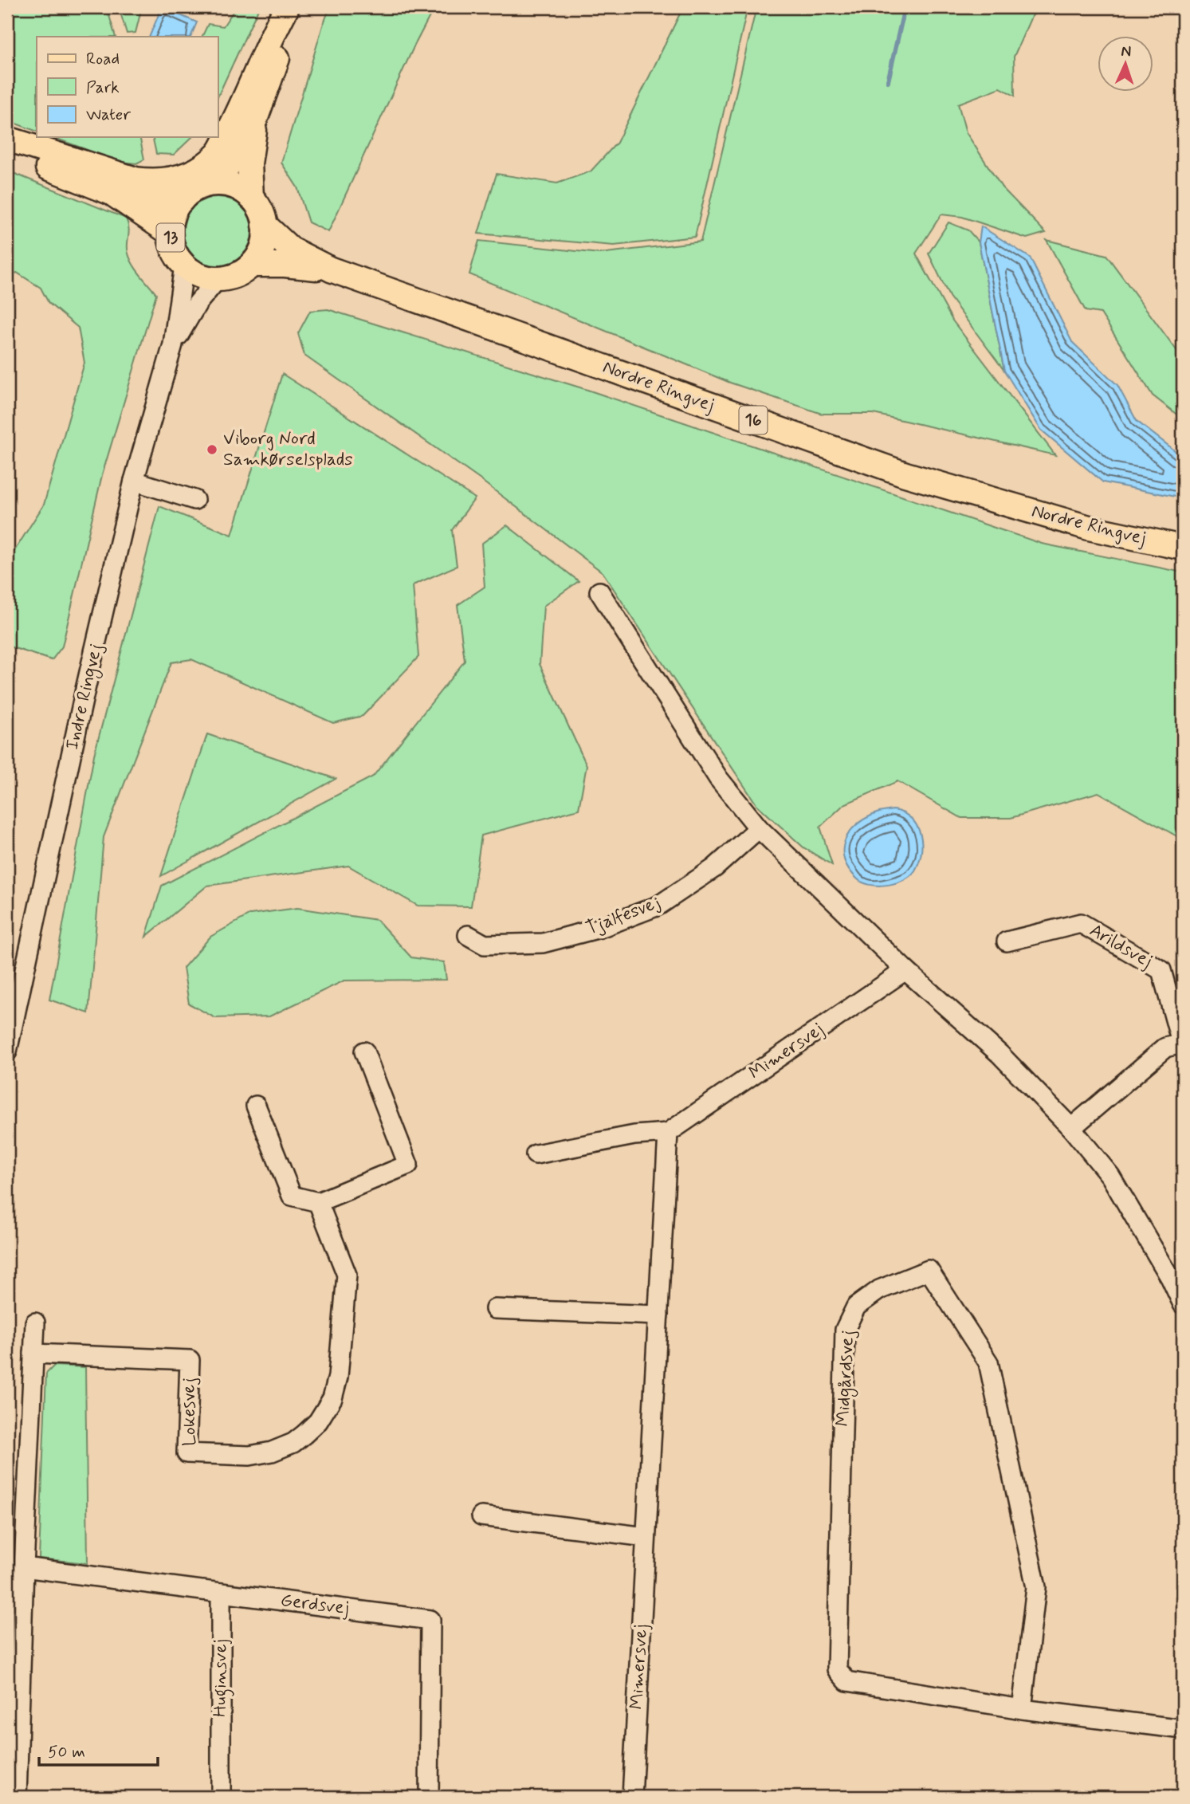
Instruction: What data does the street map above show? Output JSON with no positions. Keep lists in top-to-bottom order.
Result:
{
  "streets": {
    "main road": ["13", "Nordre Ringvej", "16"],
    "street": [
      "Indre Ringvej",
      "Tjalfesvej",
      "Arildsvej",
      "Mimersvej",
      "Midgårdsvej",
      "Lokesvej",
      "Gerdsvej",
      "Huginsvej"
    ]
  },
  "crossings": [
    ["13", "Nordre Ringvej"],
    ["13", "Indre Ringvej"],
    ["Nordre Ringvej", "Indre Ringvej"],
    ["Gerdsvej", "Huginsvej"]
  ],
  "places": ["Viborg Nord Samkørselsplads"],
  "legend": ["Road", "Park", "Water"],
  "scale_bar": "50 m",
  "north": "top"
}
